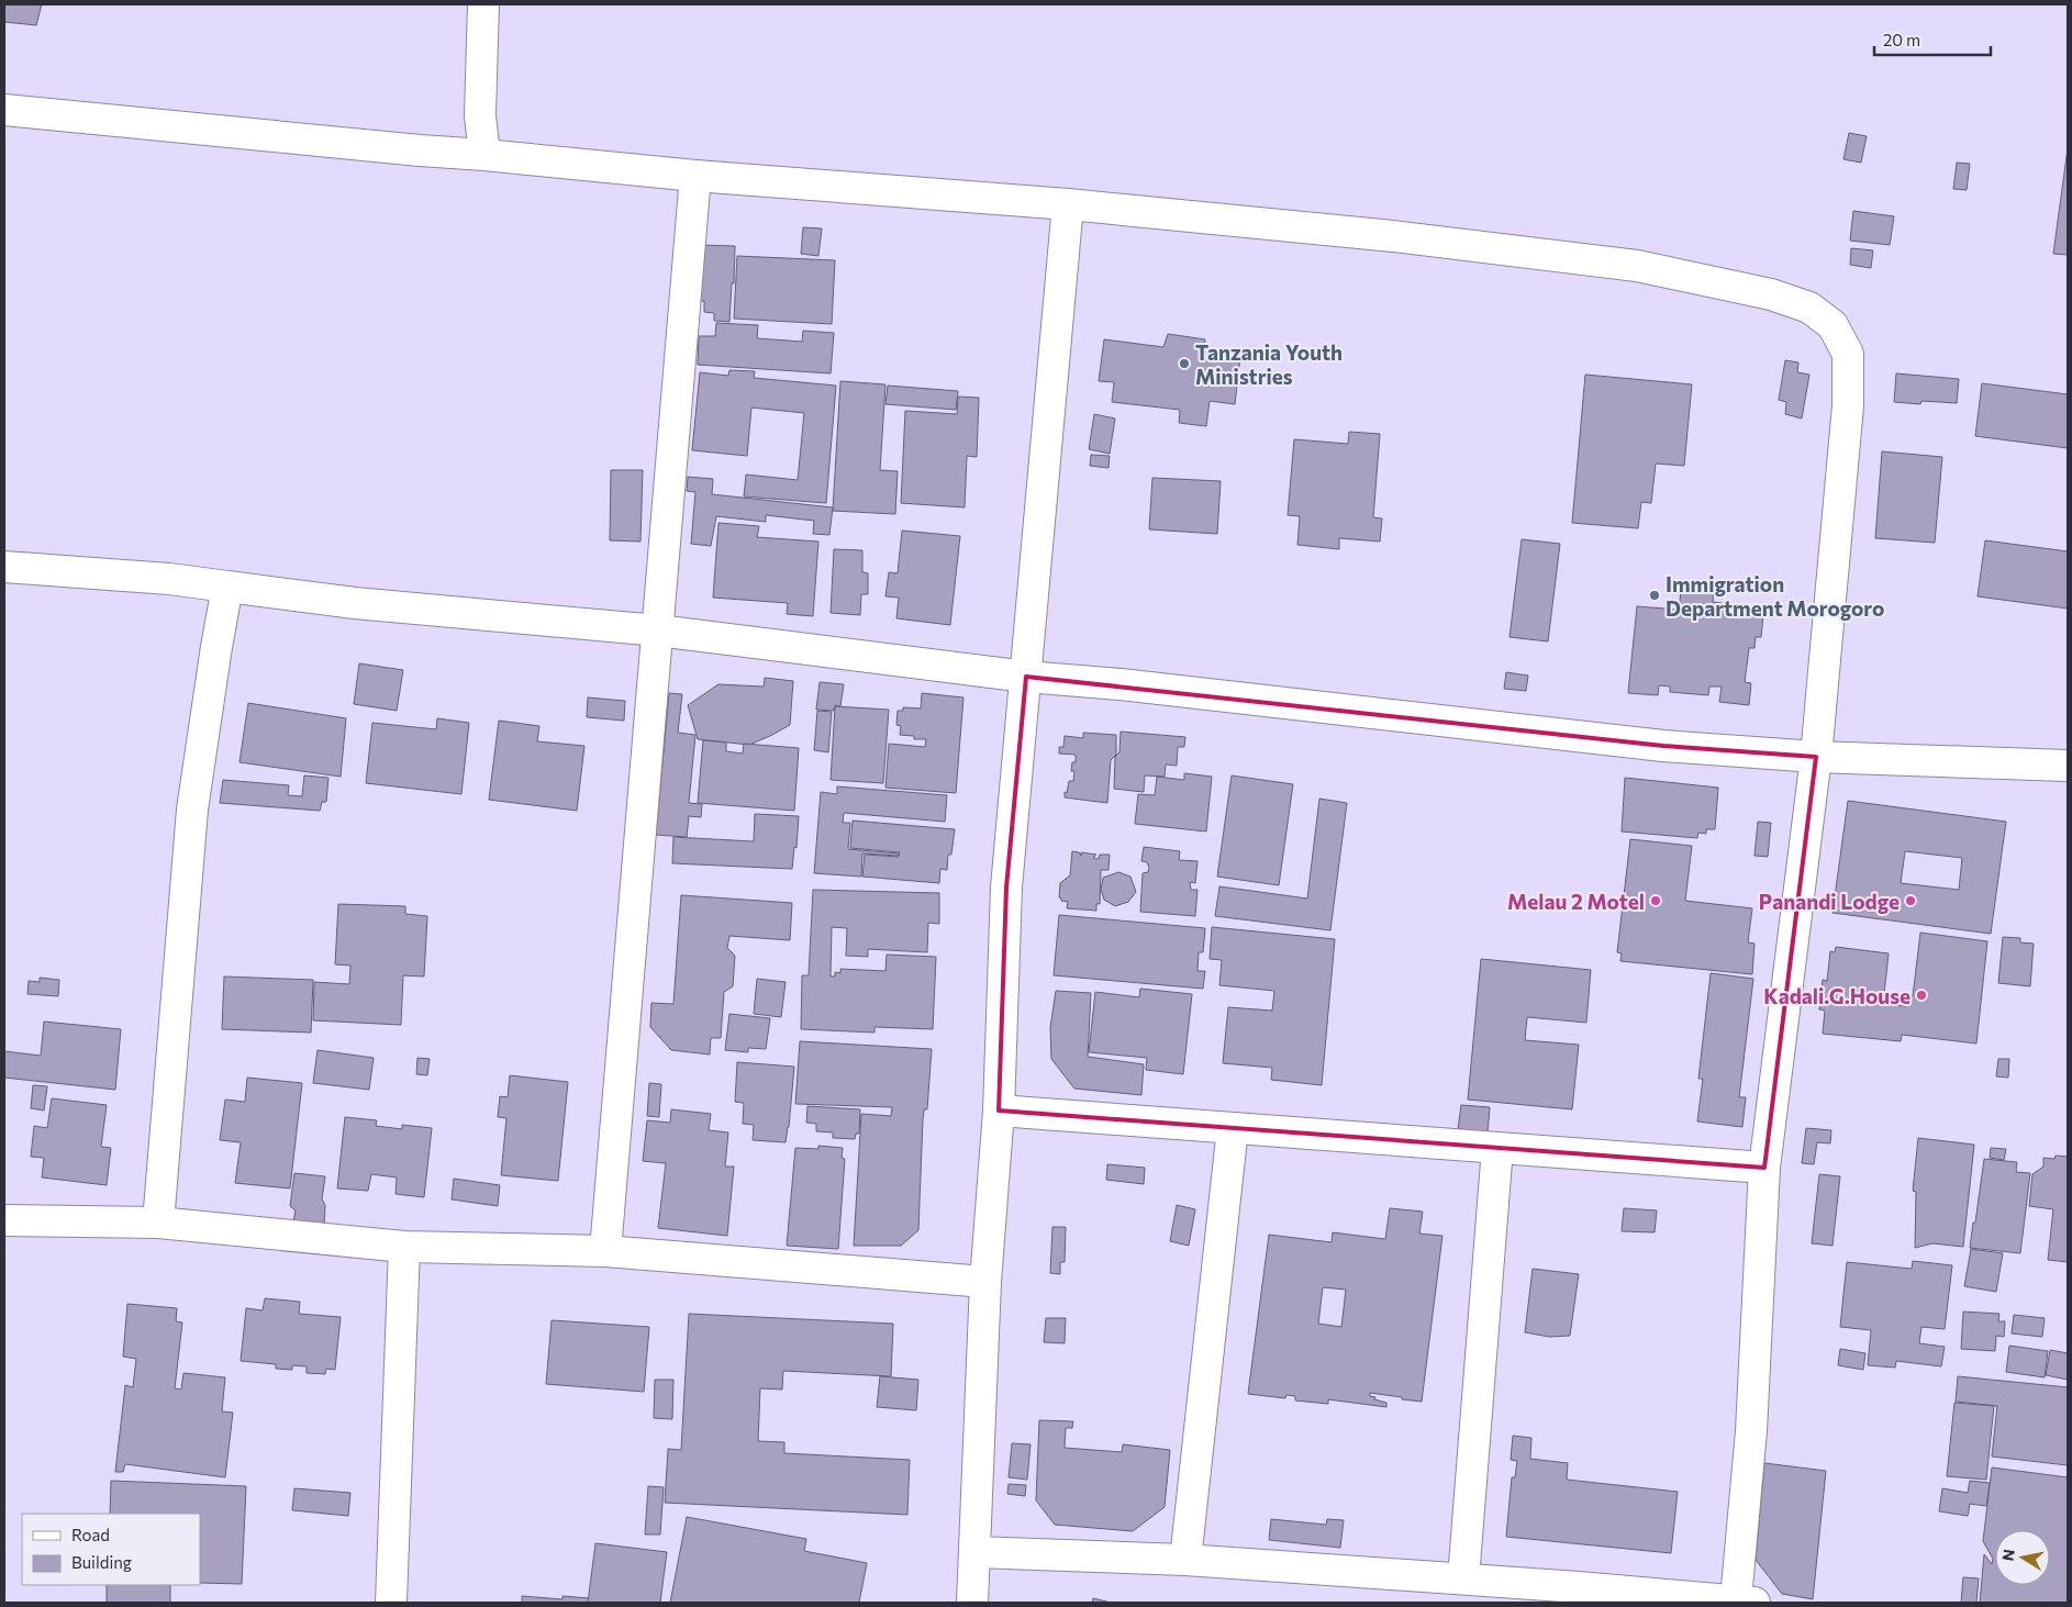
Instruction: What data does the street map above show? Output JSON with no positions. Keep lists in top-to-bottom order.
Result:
{
  "places": [
    "Tanzania Youth Ministries",
    "Immigration Department Morogoro",
    "Melau 2 Motel",
    "Panandi Lodge",
    "Kadali.G.House"
  ],
  "legend": ["Road", "Building"],
  "scale_bar": "20 m",
  "north": "left"
}
